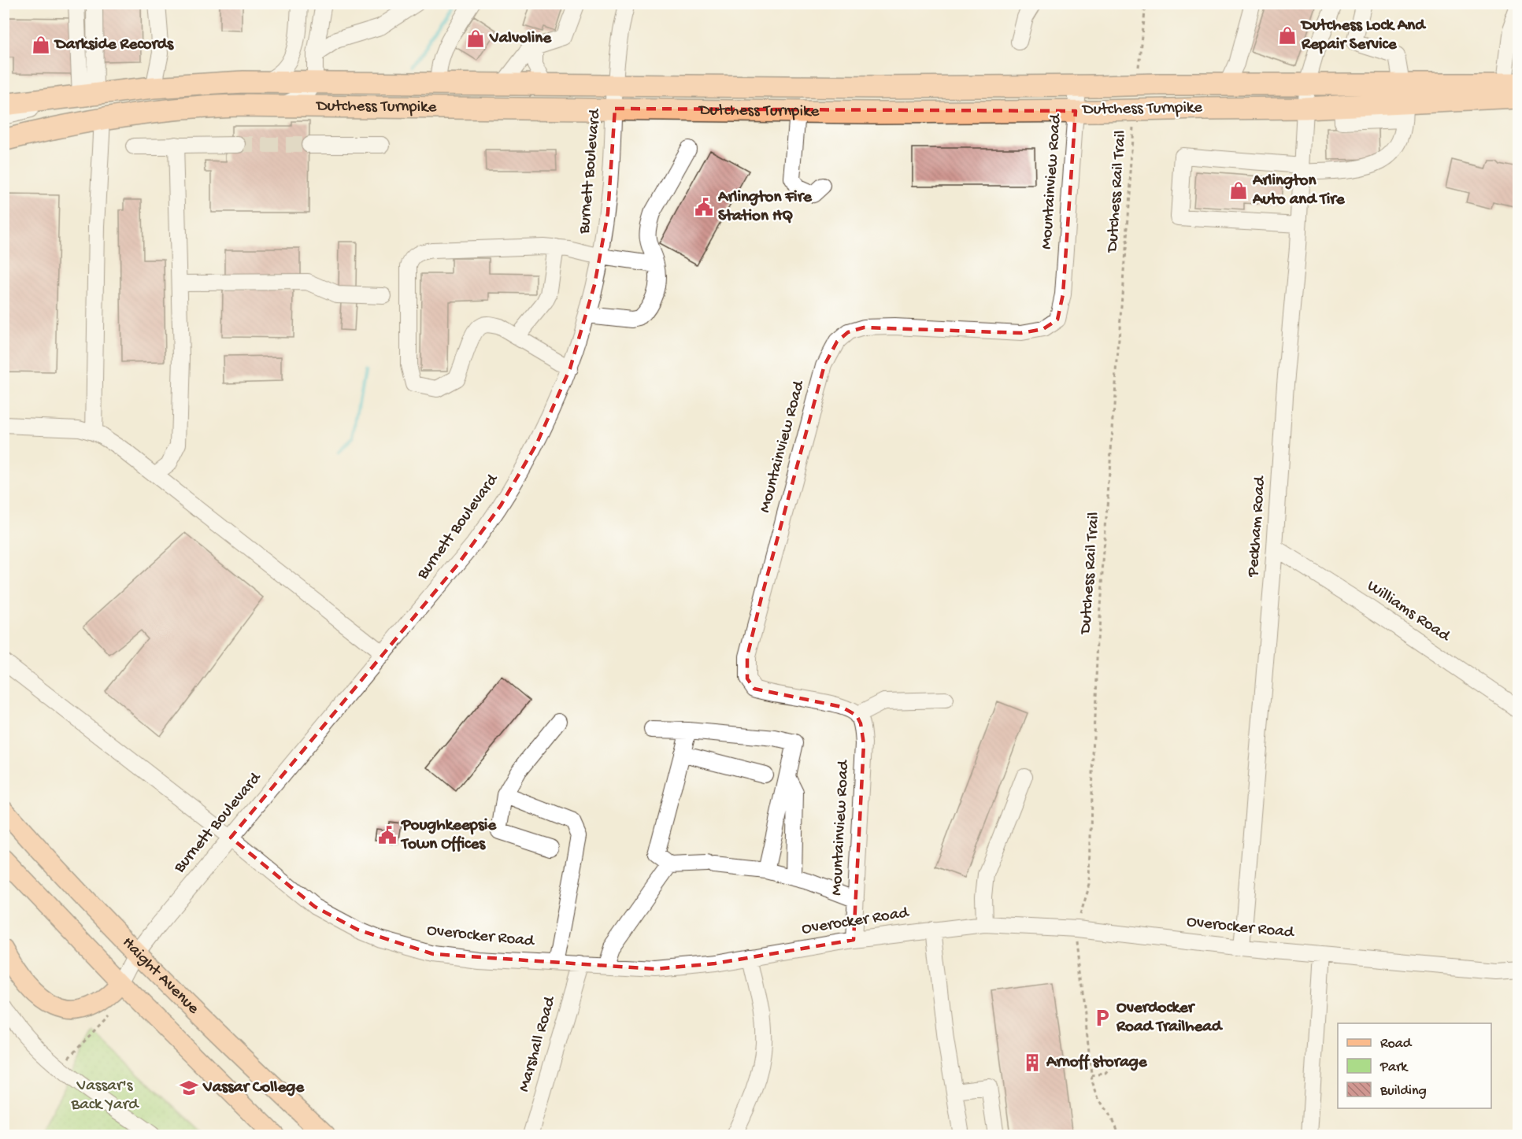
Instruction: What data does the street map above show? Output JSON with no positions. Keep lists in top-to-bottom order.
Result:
{
  "streets": {
    "highway": ["Dutchess Turnpike"],
    "main road": ["Haight Avenue"],
    "street": [
      "Burnett Boulevard",
      "Mountainview Road",
      "Peckham Road",
      "Williams Road",
      "Overocker Road",
      "Marshall Road"
    ],
    "path": ["Dutchess Rail Trail"]
  },
  "crossings": [
    ["Dutchess Turnpike", "Burnett Boulevard"],
    ["Dutchess Turnpike", "Mountainview Road"],
    ["Dutchess Turnpike", "Peckham Road"],
    ["Burnett Boulevard", "Overocker Road"],
    ["Burnett Boulevard", "Haight Avenue"],
    ["Mountainview Road", "Overocker Road"],
    ["Dutchess Rail Trail", "Overocker Road"],
    ["Peckham Road", "Williams Road"],
    ["Peckham Road", "Overocker Road"],
    ["Overocker Road", "Marshall Road"]
  ],
  "parks": ["Vassar's Back Yard"],
  "places": {
    "shop": [
      "Dutchess Lock And Repair Service",
      "Valvoline",
      "Darkside Records",
      "Arlington Auto and Tire"
    ],
    "public building": ["Arlington Fire Station HQ", "Poughkeepsie Town Offices"],
    "parking": ["Overdocker Road Trailhead"],
    "building": ["Arnoff storage"],
    "school or university": ["Vassar College"]
  },
  "legend": ["Road", "Park", "Building"]
}
